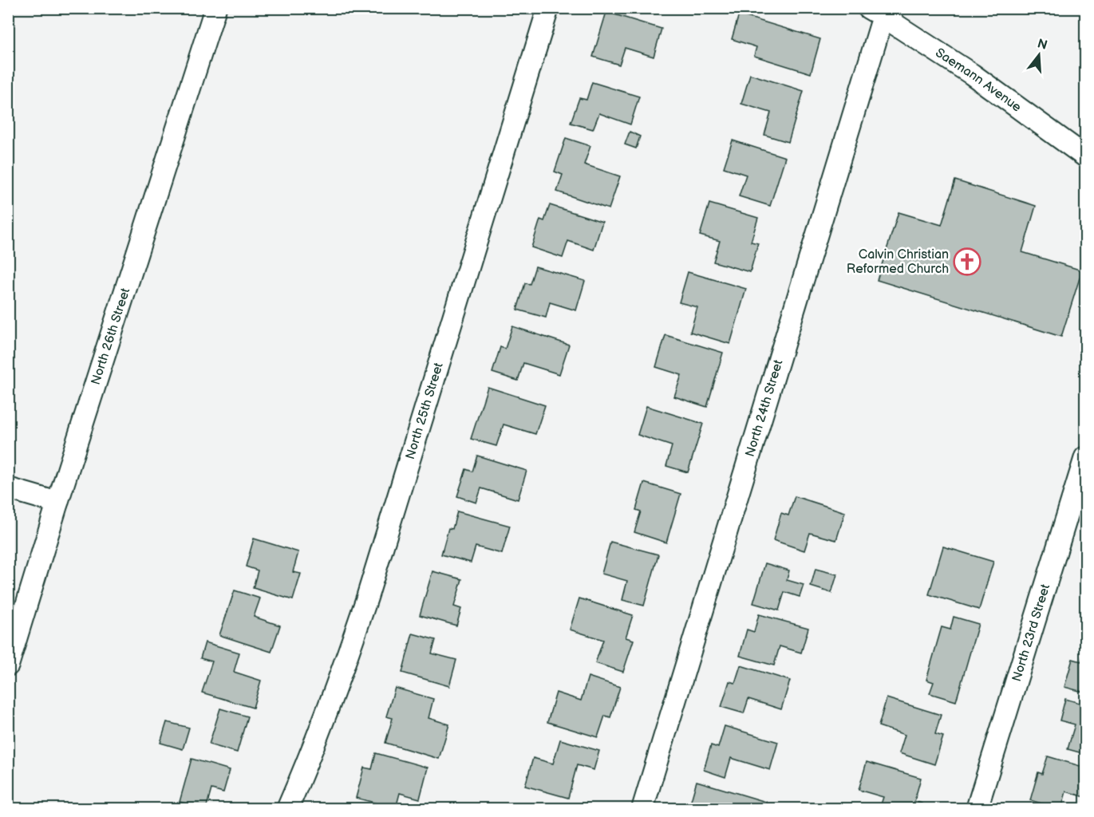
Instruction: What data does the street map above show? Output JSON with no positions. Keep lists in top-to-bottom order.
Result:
{
  "streets": {
    "street": [
      "Saemann Avenue",
      "North 26th Street",
      "North 24th Street",
      "North 25th Street",
      "North 23rd Street"
    ]
  },
  "crossings": [
    ["Saemann Avenue", "North 24th Street"]
  ],
  "places": {
    "church": ["Calvin Christian Reformed Church"]
  },
  "north": "top"
}
